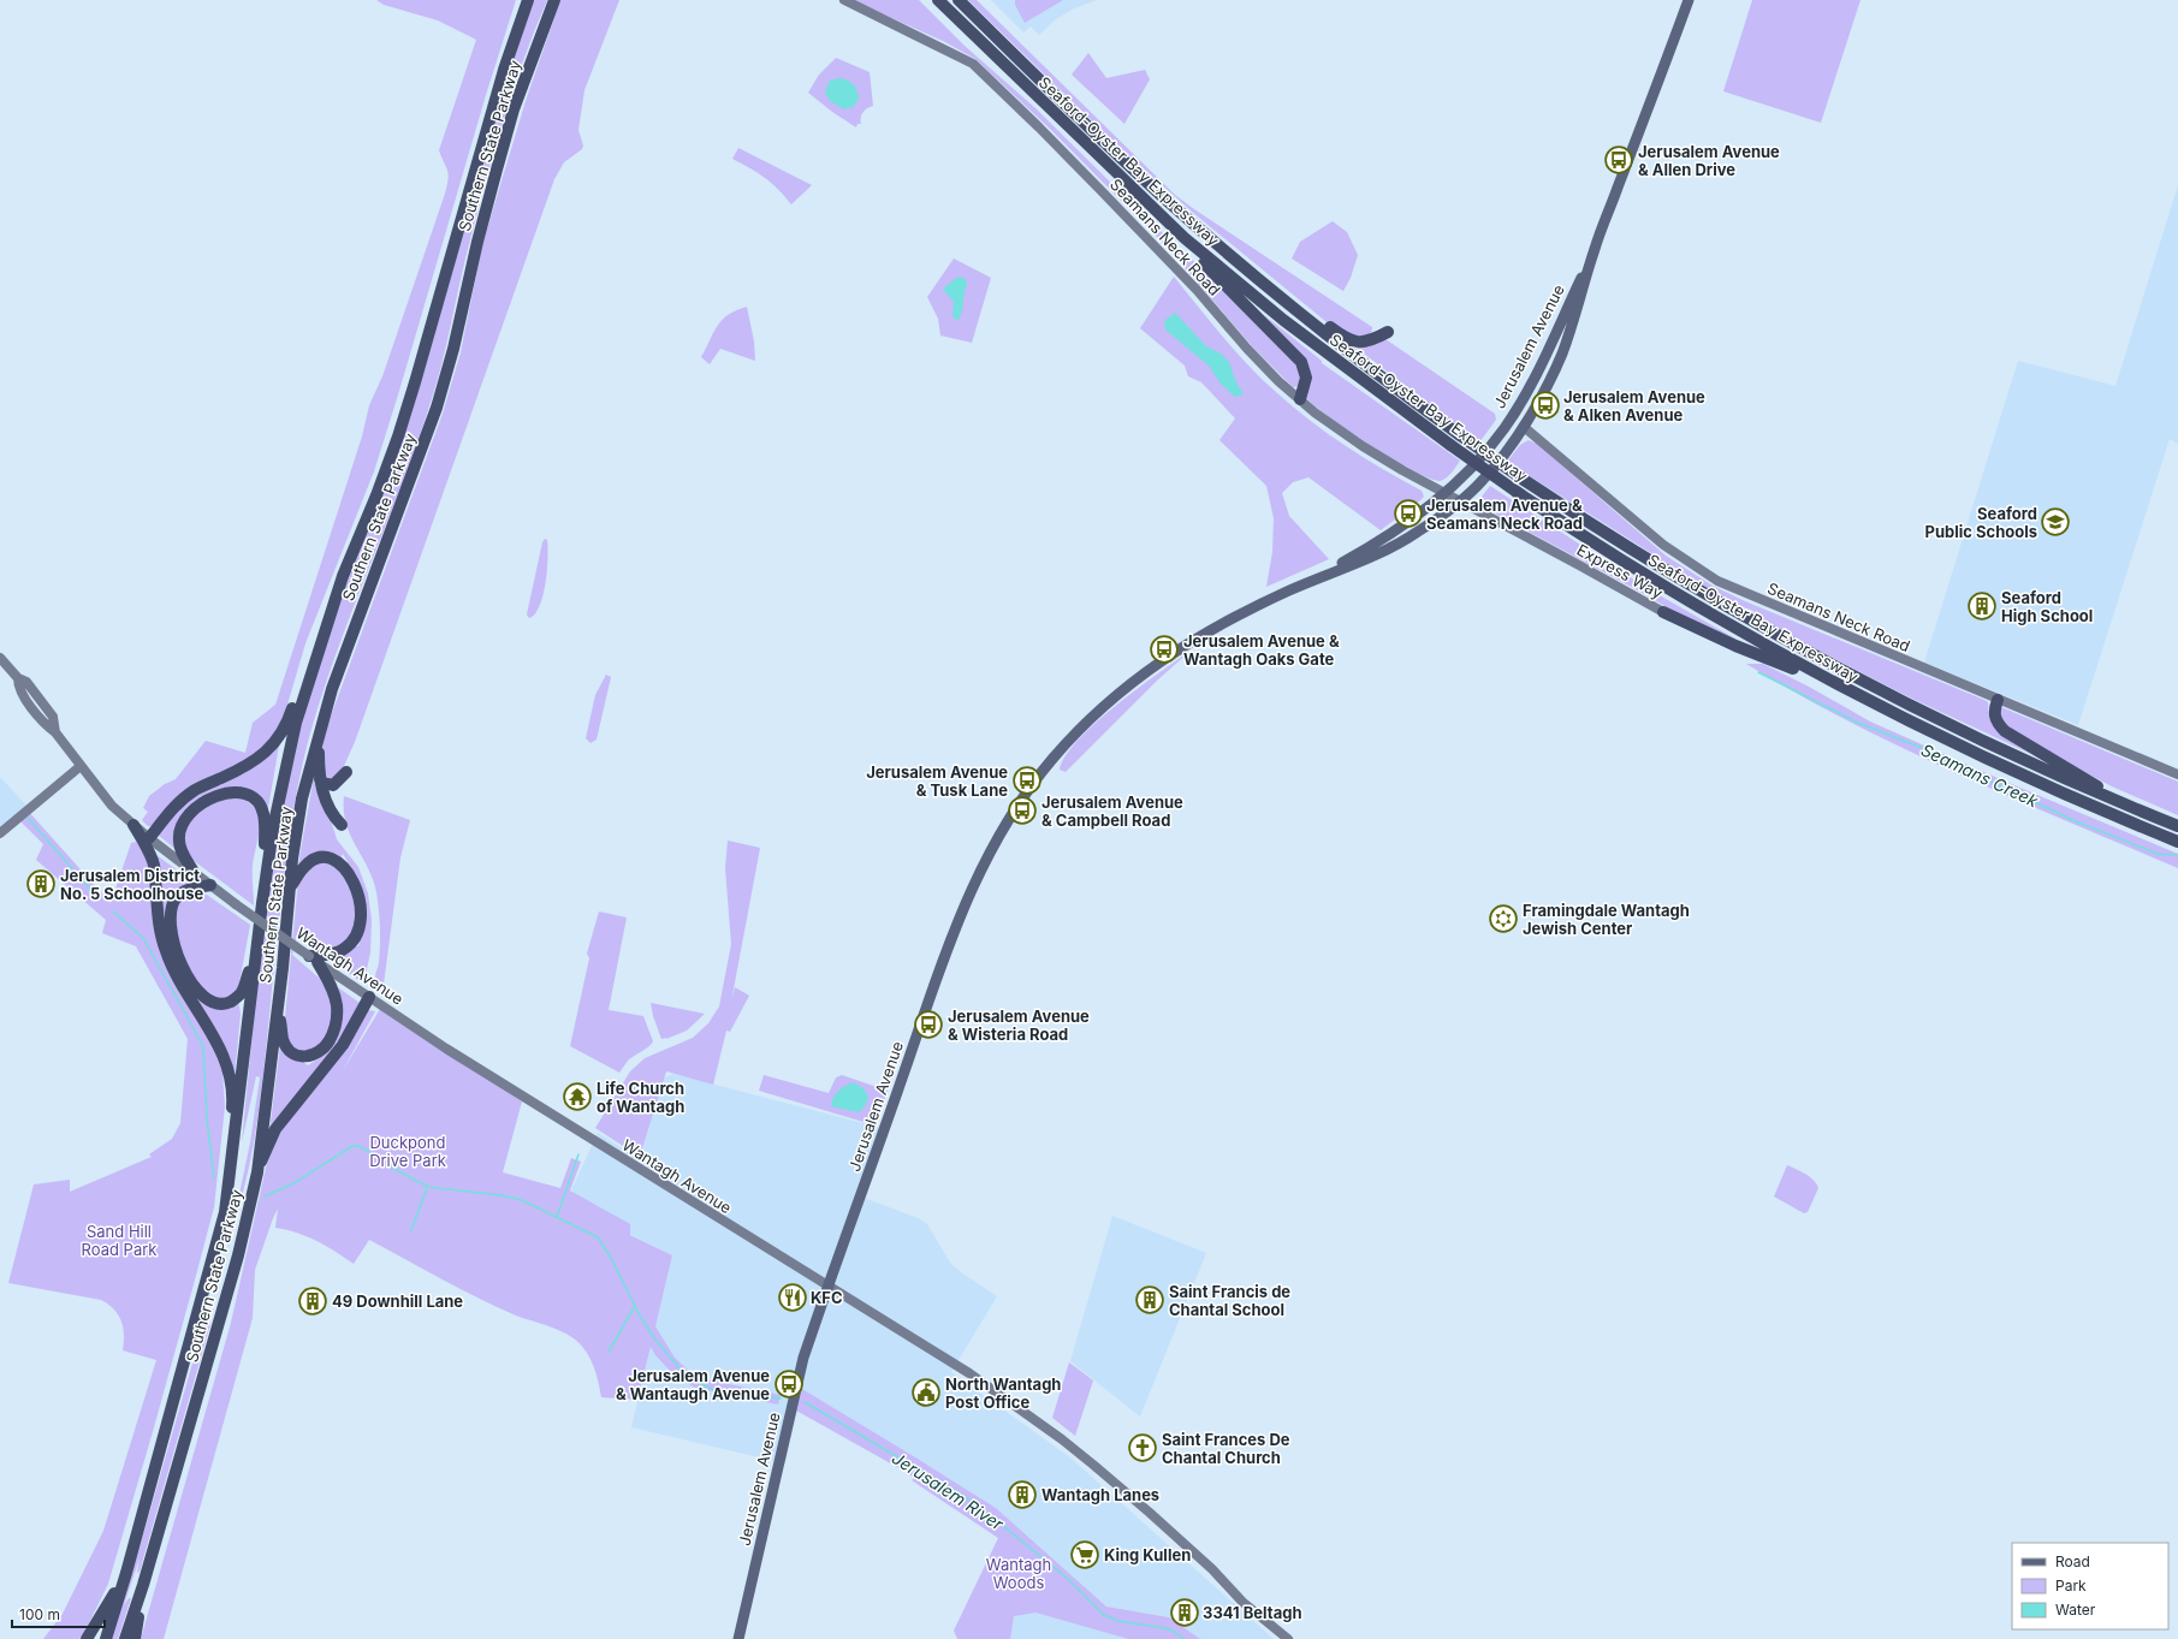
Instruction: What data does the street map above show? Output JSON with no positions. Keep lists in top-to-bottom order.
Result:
{
  "streets": {
    "highway": ["Southern State Parkway", "Seaford-Oyster Bay Expressway"],
    "main road": [
      "Seamans Neck Road",
      "Jerusalem Avenue",
      "Express Way",
      "Wantagh Avenue"
    ]
  },
  "crossings": [
    ["Seamans Neck Road", "Jerusalem Avenue"],
    ["Seamans Neck Road", "Express Way"],
    ["Jerusalem Avenue", "Express Way"],
    ["Jerusalem Avenue", "Wantagh Avenue"]
  ],
  "water": ["Seamans Creek", "Jerusalem River"],
  "parks": ["Duckpond Drive Park", "Sand Hill Road Park", "Wantagh Woods"],
  "places": {
    "bus stop": [
      "Jerusalem Avenue & Allen Drive",
      "Jerusalem Avenue & Alken Avenue",
      "Jerusalem Avenue & Seamans Neck Road",
      "Jerusalem Avenue & Wantagh Oaks Gate",
      "Jerusalem Avenue & Tusk Lane",
      "Jerusalem Avenue & Campbell Road",
      "Jerusalem Avenue & Wisteria Road",
      "Jerusalem Avenue & Wantaugh Avenue"
    ],
    "school or university": ["Seaford Public Schools"],
    "building": [
      "Seaford High School",
      "Jerusalem District No. 5 Schoolhouse",
      "Saint Francis de Chantal School",
      "49 Downhill Lane",
      "Wantagh Lanes",
      "3341 Beltagh"
    ],
    "synagogue": ["Framingdale Wantagh Jewish Center"],
    "temple": ["Life Church of Wantagh"],
    "restaurant": ["KFC"],
    "public building": ["North Wantagh Post Office"],
    "church": ["Saint Frances De Chantal Church"],
    "supermarket": ["King Kullen"]
  },
  "legend": ["Road", "Park", "Water"],
  "scale_bar": "100 m"
}
